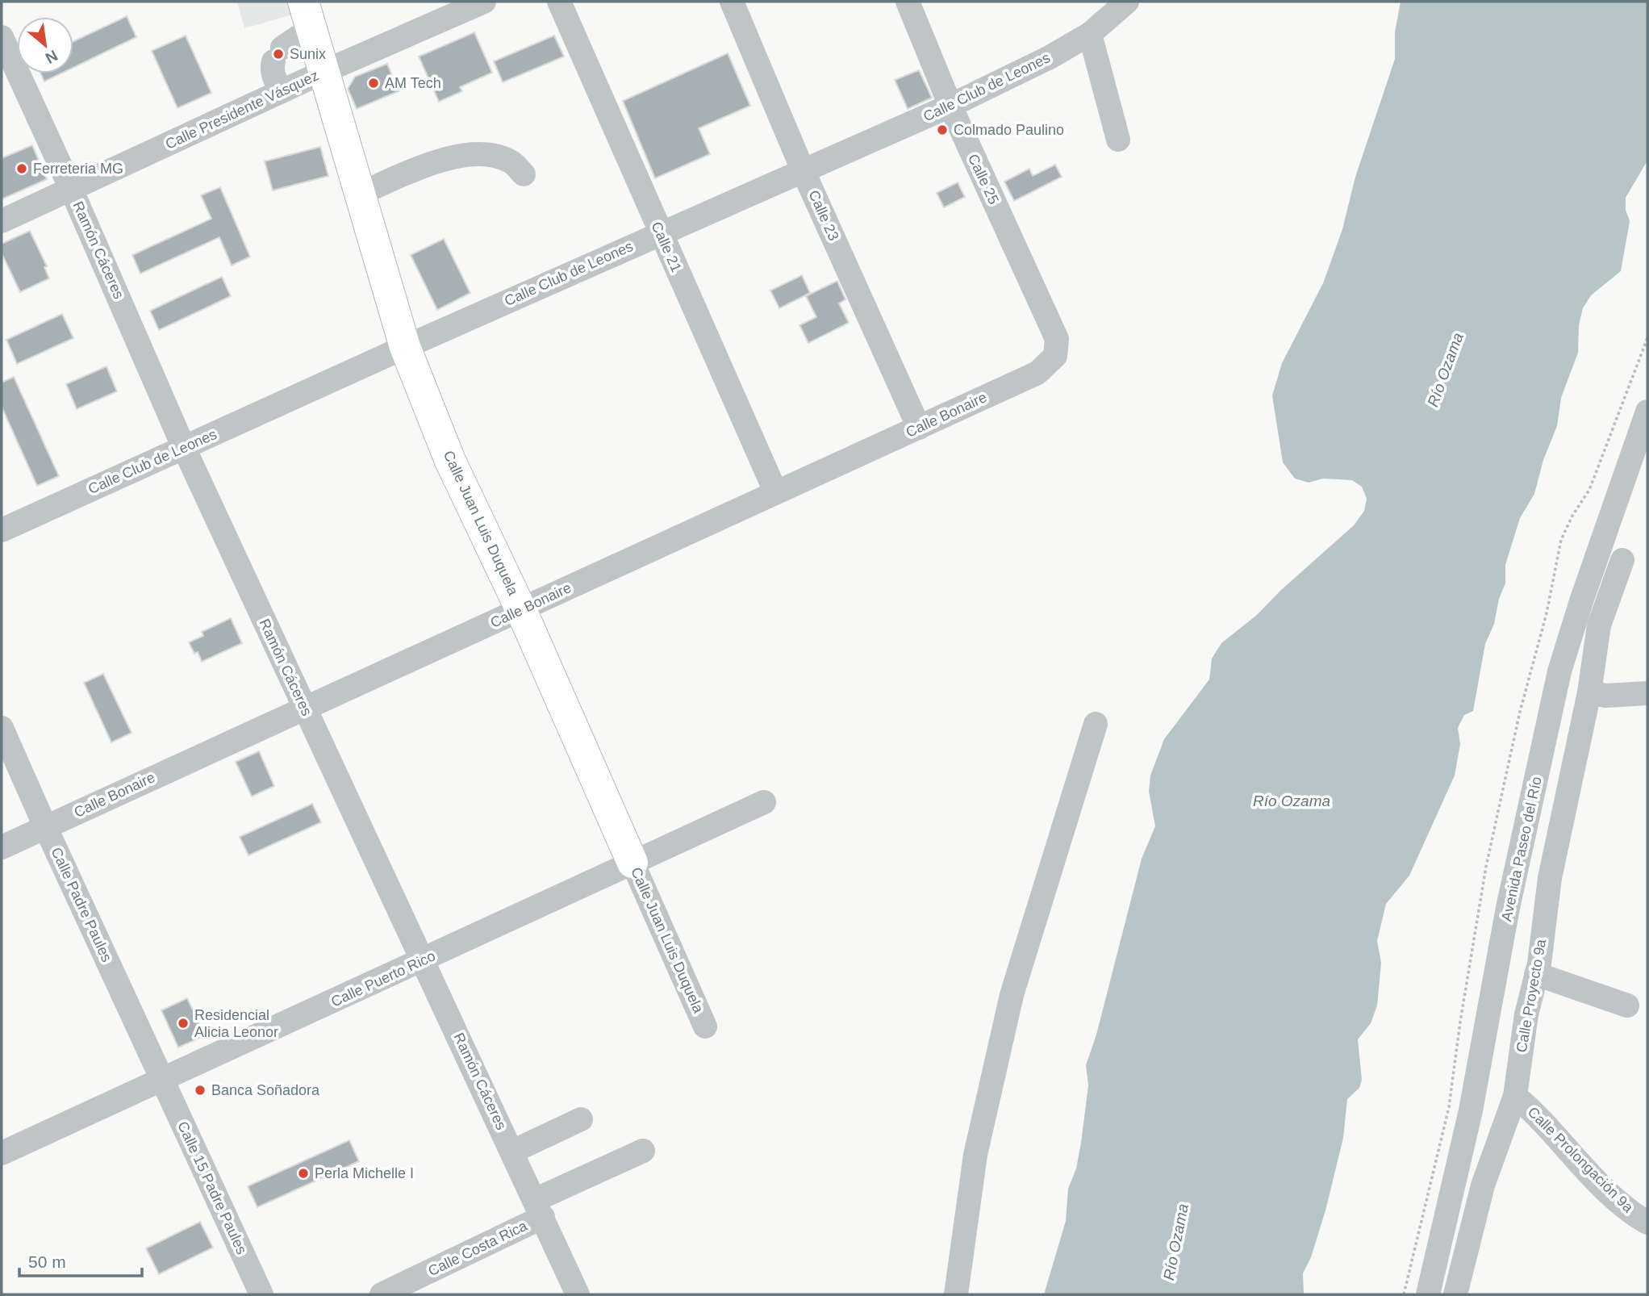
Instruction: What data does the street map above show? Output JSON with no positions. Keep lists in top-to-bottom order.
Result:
{
  "streets": {
    "main road": ["Calle Juan Luis Duquela"],
    "street": [
      "Calle Club de Leones",
      "Calle Presidente Vásquez",
      "Calle 25",
      "Calle 23",
      "Calle 21",
      "Ramón Cáceres",
      "Calle Bonaire",
      "Avenida Paseo del Río",
      "Calle Padre Paules",
      "Calle Puerto Rico",
      "Calle Proyecto 9a",
      "Calle Prolongación 9a",
      "Calle 15 Padre Paules",
      "Calle Costa Rica"
    ]
  },
  "crossings": [
    ["Calle Club de Leones", "Calle 25"],
    ["Calle Club de Leones", "Calle 23"],
    ["Calle Club de Leones", "Calle 21"],
    ["Calle Club de Leones", "Ramón Cáceres"],
    ["Calle Club de Leones", "Calle Juan Luis Duquela"],
    ["Calle Presidente Vásquez", "Ramón Cáceres"],
    ["Calle Presidente Vásquez", "Calle Juan Luis Duquela"],
    ["Calle 25", "Calle Bonaire"],
    ["Calle 23", "Calle Bonaire"],
    ["Calle 21", "Calle Bonaire"],
    ["Ramón Cáceres", "Calle Bonaire"],
    ["Ramón Cáceres", "Calle Puerto Rico"],
    ["Ramón Cáceres", "Calle Costa Rica"],
    ["Calle Bonaire", "Calle Juan Luis Duquela"],
    ["Calle Bonaire", "Calle Padre Paules"],
    ["Calle Juan Luis Duquela", "Calle Puerto Rico"],
    ["Calle Padre Paules", "Calle Puerto Rico"],
    ["Calle Padre Paules", "Calle 15 Padre Paules"],
    ["Calle Puerto Rico", "Calle 15 Padre Paules"],
    ["Calle Proyecto 9a", "Calle Prolongación 9a"]
  ],
  "water": ["Río Ozama"],
  "places": [
    "Sunix",
    "AM Tech",
    "Colmado Paulino",
    "Ferreteria MG",
    "Residencial Alicia Leonor",
    "Banca Soñadora",
    "Perla Michelle I"
  ],
  "scale_bar": "50 m",
  "north": "bottom right"
}
